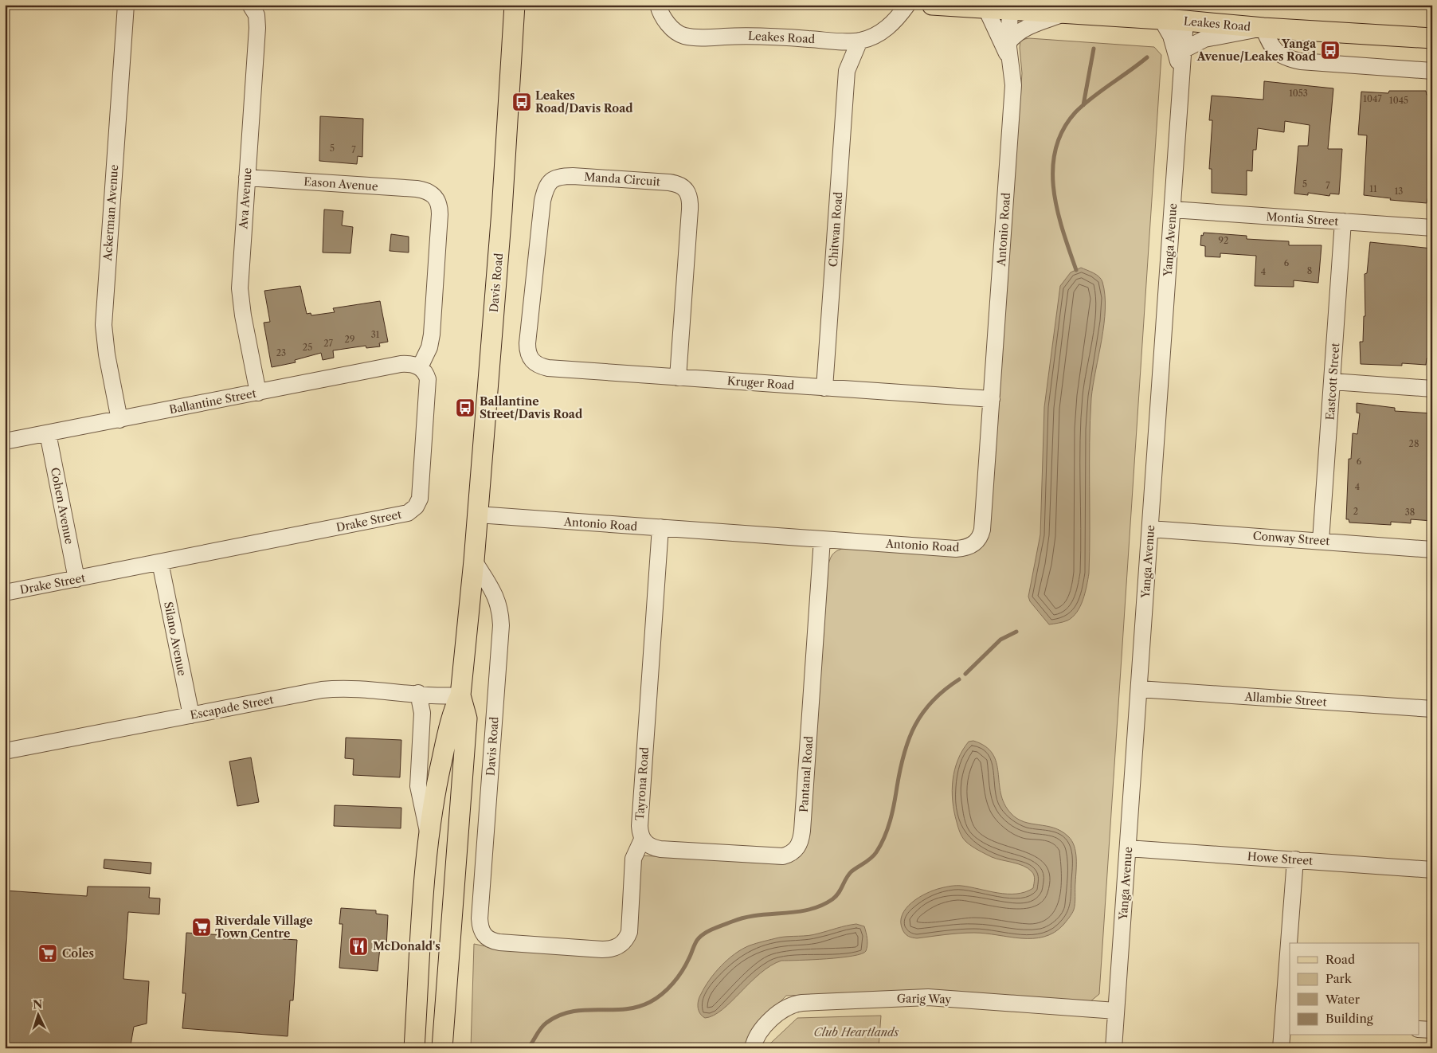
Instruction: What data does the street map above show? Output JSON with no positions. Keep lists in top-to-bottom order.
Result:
{
  "streets": {
    "main road": ["Leakes Road", "Davis Road"],
    "street": [
      "Manda Circuit",
      "Eason Avenue",
      "Ava Avenue",
      "Ackerman Avenue",
      "Montia Street",
      "Chitwan Road",
      "Antonio Road",
      "Yanga Avenue",
      "Eastcott Street",
      "Kruger Road",
      "Ballantine Street",
      "Cohen Avenue",
      "Drake Street",
      "Conway Street",
      "Silano Avenue",
      "Allambie Street",
      "Escapade Street",
      "Pantanal Road",
      "Tayrona Road",
      "Howe Street",
      "Garig Way"
    ]
  },
  "crossings": [
    ["Leakes Road", "Chitwan Road"],
    ["Leakes Road", "Antonio Road"],
    ["Leakes Road", "Yanga Avenue"],
    ["Manda Circuit", "Kruger Road"],
    ["Eason Avenue", "Ava Avenue"],
    ["Eason Avenue", "Ballantine Street"],
    ["Eason Avenue", "Drake Street"],
    ["Ava Avenue", "Ballantine Street"],
    ["Ackerman Avenue", "Ballantine Street"],
    ["Montia Street", "Yanga Avenue"],
    ["Montia Street", "Eastcott Street"],
    ["Chitwan Road", "Kruger Road"],
    ["Antonio Road", "Davis Road"],
    ["Antonio Road", "Kruger Road"],
    ["Antonio Road", "Pantanal Road"],
    ["Antonio Road", "Tayrona Road"],
    ["Yanga Avenue", "Conway Street"],
    ["Yanga Avenue", "Allambie Street"],
    ["Yanga Avenue", "Howe Street"],
    ["Yanga Avenue", "Garig Way"],
    ["Davis Road", "Escapade Street"],
    ["Davis Road", "Pantanal Road"],
    ["Davis Road", "Tayrona Road"],
    ["Eastcott Street", "Conway Street"],
    ["Ballantine Street", "Cohen Avenue"],
    ["Ballantine Street", "Drake Street"],
    ["Cohen Avenue", "Drake Street"],
    ["Drake Street", "Silano Avenue"],
    ["Silano Avenue", "Escapade Street"],
    ["Pantanal Road", "Tayrona Road"]
  ],
  "parks": ["Club Heartlands"],
  "places": {
    "bus stop": ["Yanga Avenue/Leakes Road", "Leakes Road/Davis Road", "Ballantine Street/Davis Road"],
    "supermarket": ["Riverdale Village Town Centre", "Coles"],
    "restaurant": ["McDonald's"]
  },
  "house_numbers": [
    "1053",
    "1047",
    "1045",
    "5",
    "7",
    "5",
    "7",
    "11",
    "13",
    "92",
    "6",
    "8",
    "4",
    "31",
    "29",
    "27",
    "25",
    "23",
    "28",
    "6",
    "4",
    "2",
    "38"
  ],
  "legend": [
    "Road",
    "Park",
    "Water",
    "Building"
  ],
  "north": "top"
}
